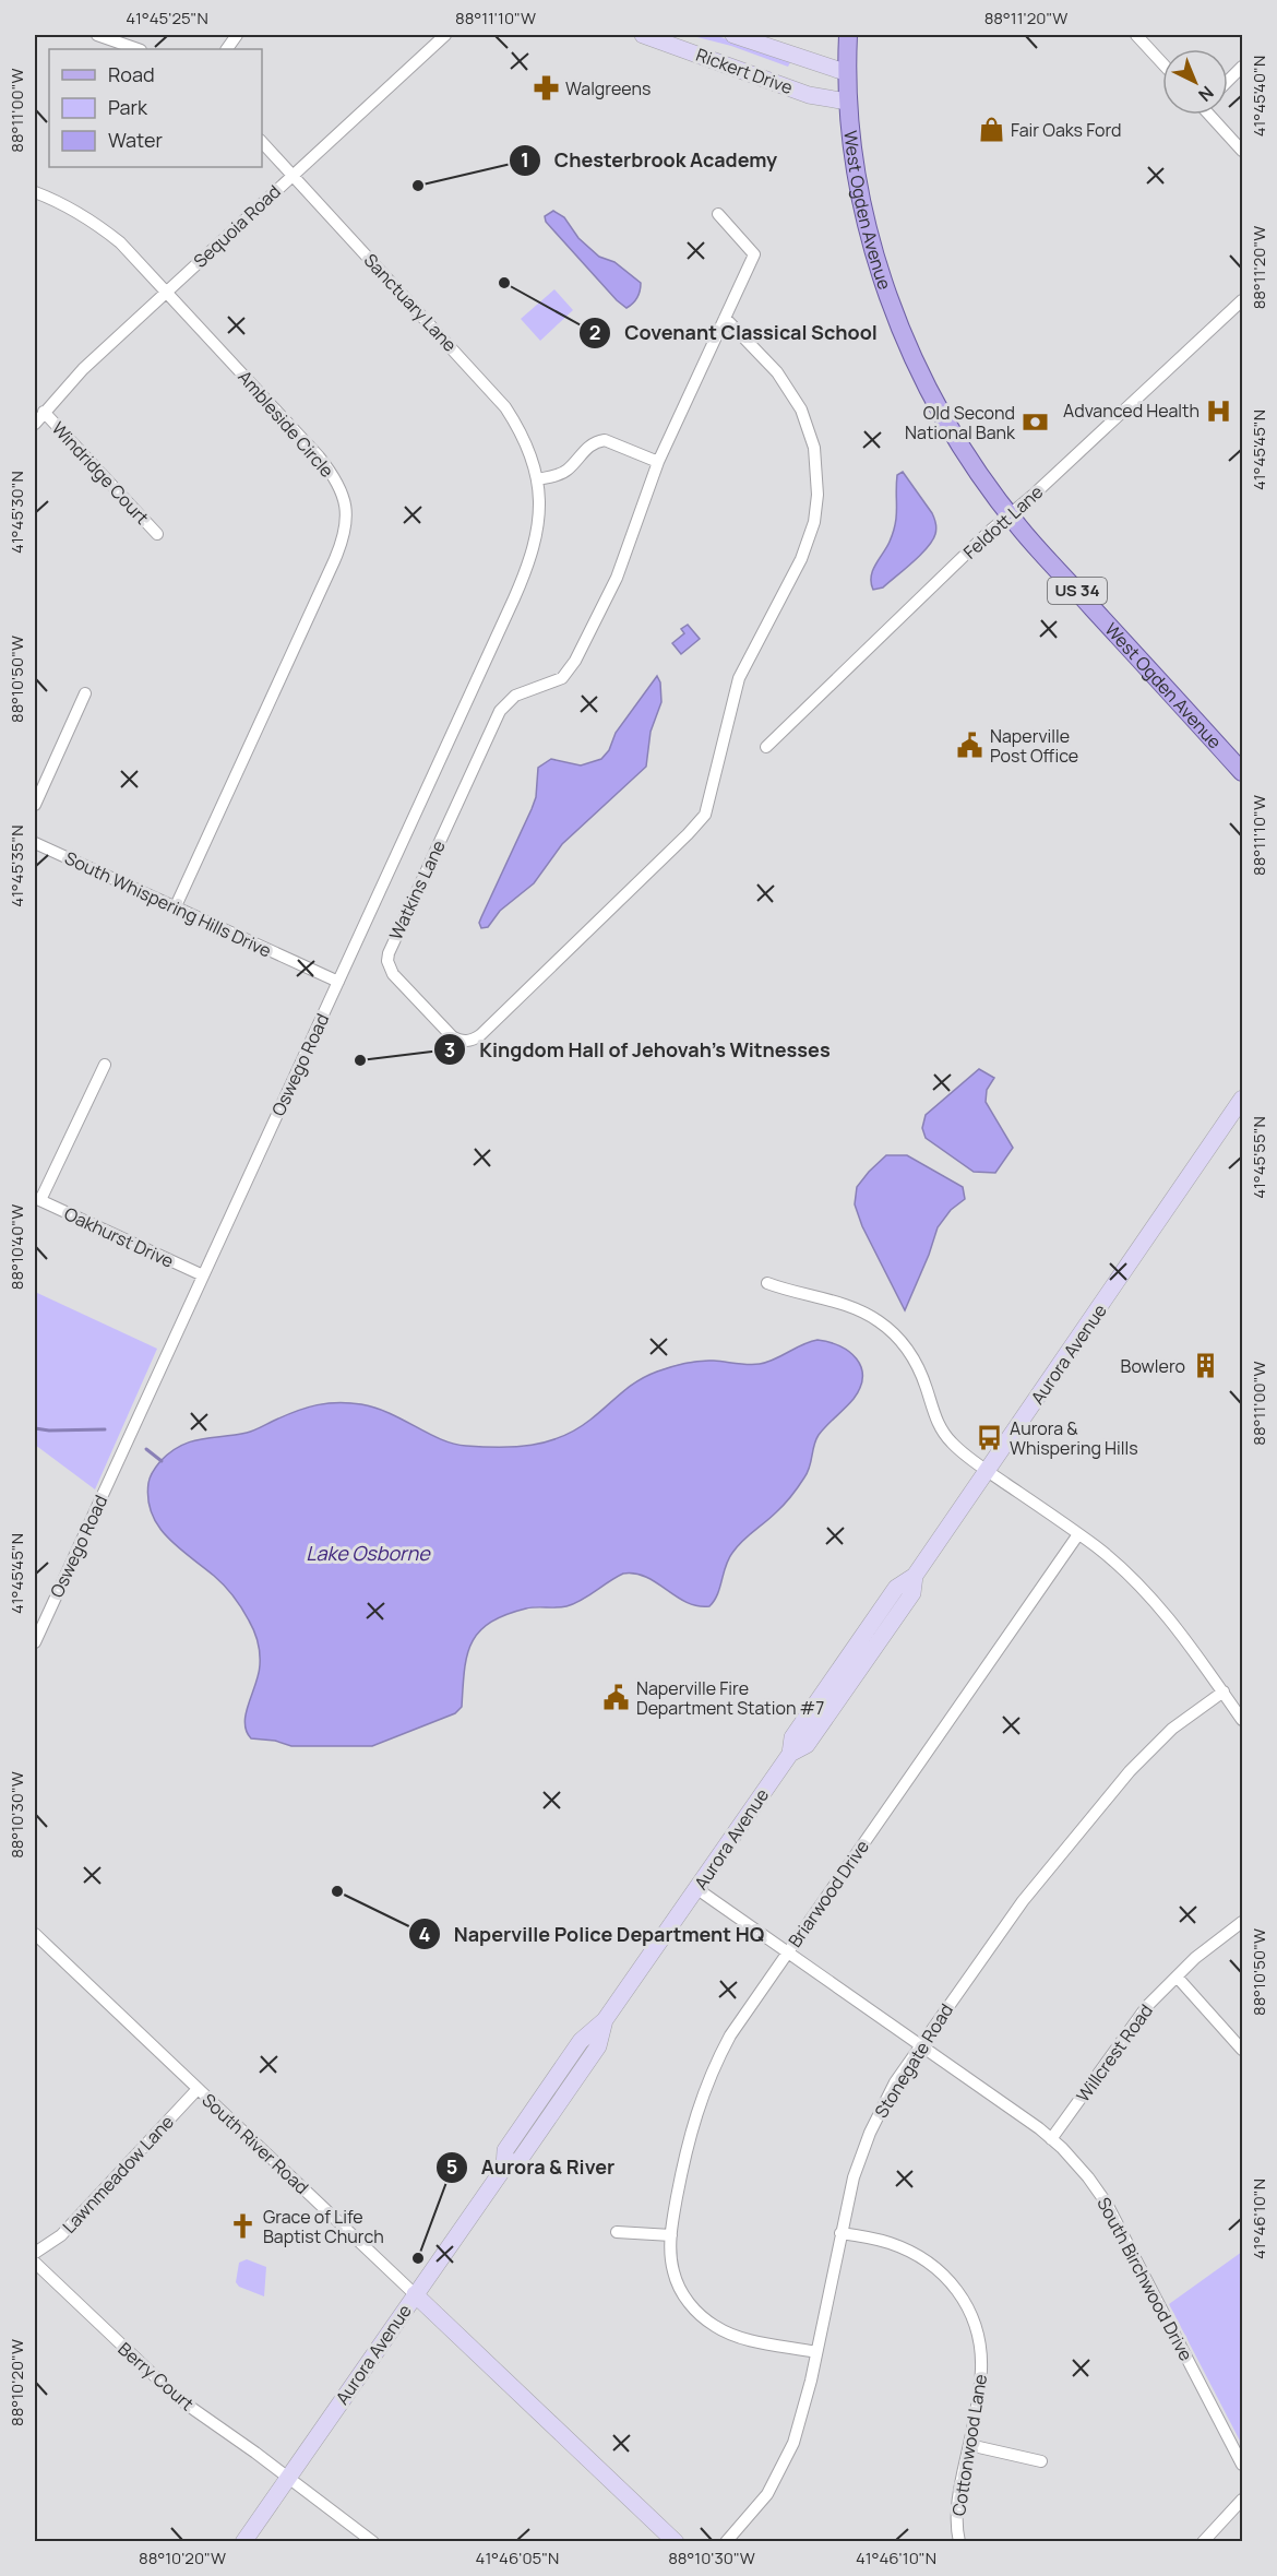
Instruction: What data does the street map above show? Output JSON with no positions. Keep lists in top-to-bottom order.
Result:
{
  "streets": {
    "main road": [
      "Rickert Drive",
      "West Ogden Avenue",
      "US 34",
      "Aurora Avenue",
      "South River Road"
    ],
    "street": [
      "Sequoia Road",
      "Sanctuary Lane",
      "Ambleside Circle",
      "Windridge Court",
      "Feldott Lane",
      "Watkins Lane",
      "South Whispering Hills Drive",
      "Oswego Road",
      "Oakhurst Drive",
      "Briarwood Drive",
      "Willcrest Road",
      "Stonegate Road",
      "Lawnmeadow Lane",
      "South Birchwood Drive",
      "Berry Court",
      "Cottonwood Lane"
    ]
  },
  "crossings": [
    ["Rickert Drive", "West Ogden Avenue"],
    ["West Ogden Avenue", "Feldott Lane"],
    ["Sequoia Road", "Sanctuary Lane"],
    ["Sequoia Road", "Ambleside Circle"],
    ["Sequoia Road", "Windridge Court"],
    ["Sanctuary Lane", "Oswego Road"],
    ["Ambleside Circle", "South Whispering Hills Drive"],
    ["South Whispering Hills Drive", "Oswego Road"],
    ["Oswego Road", "Oakhurst Drive"],
    ["Aurora Avenue", "South River Road"],
    ["Aurora Avenue", "South Birchwood Drive"],
    ["Aurora Avenue", "Berry Court"],
    ["Briarwood Drive", "Stonegate Road"],
    ["Briarwood Drive", "South Birchwood Drive"],
    ["Willcrest Road", "South Birchwood Drive"],
    ["Stonegate Road", "South Birchwood Drive"],
    ["Stonegate Road", "Cottonwood Lane"],
    ["South River Road", "Lawnmeadow Lane"]
  ],
  "water": ["Lake Osborne"],
  "places": {
    "pharmacy": ["Walgreens"],
    "shop": ["Fair Oaks Ford"],
    "other": [
      "Chesterbrook Academy",
      "Covenant Classical School",
      "Kingdom Hall of Jehovah's Witnesses",
      "Naperville Police Department HQ",
      "Aurora & River"
    ],
    "hospital": ["Advanced Health"],
    "bank": ["Old Second National Bank"],
    "public building": ["Naperville Post Office", "Naperville Fire Department Station #7"],
    "building": ["Bowlero"],
    "bus stop": ["Aurora & Whispering Hills"],
    "church": ["Grace of Life Baptist Church"]
  },
  "legend": ["Road", "Park", "Water"],
  "north": "bottom right",
  "coordinates": [
    "41°45'25\"N",
    "88°11'10\"W",
    "88°11'20\"W",
    "41°45'40\"N",
    "88°11'00\"W",
    "41°45'45\"N",
    "41°45'30\"N",
    "88°10'50\"W",
    "41°45'35\"N",
    "41°45'55\"N",
    "88°10'40\"W",
    "88°10'30\"W",
    "41°46'10\"N",
    "88°10'20\"W",
    "41°46'05\"N"
  ]
}
